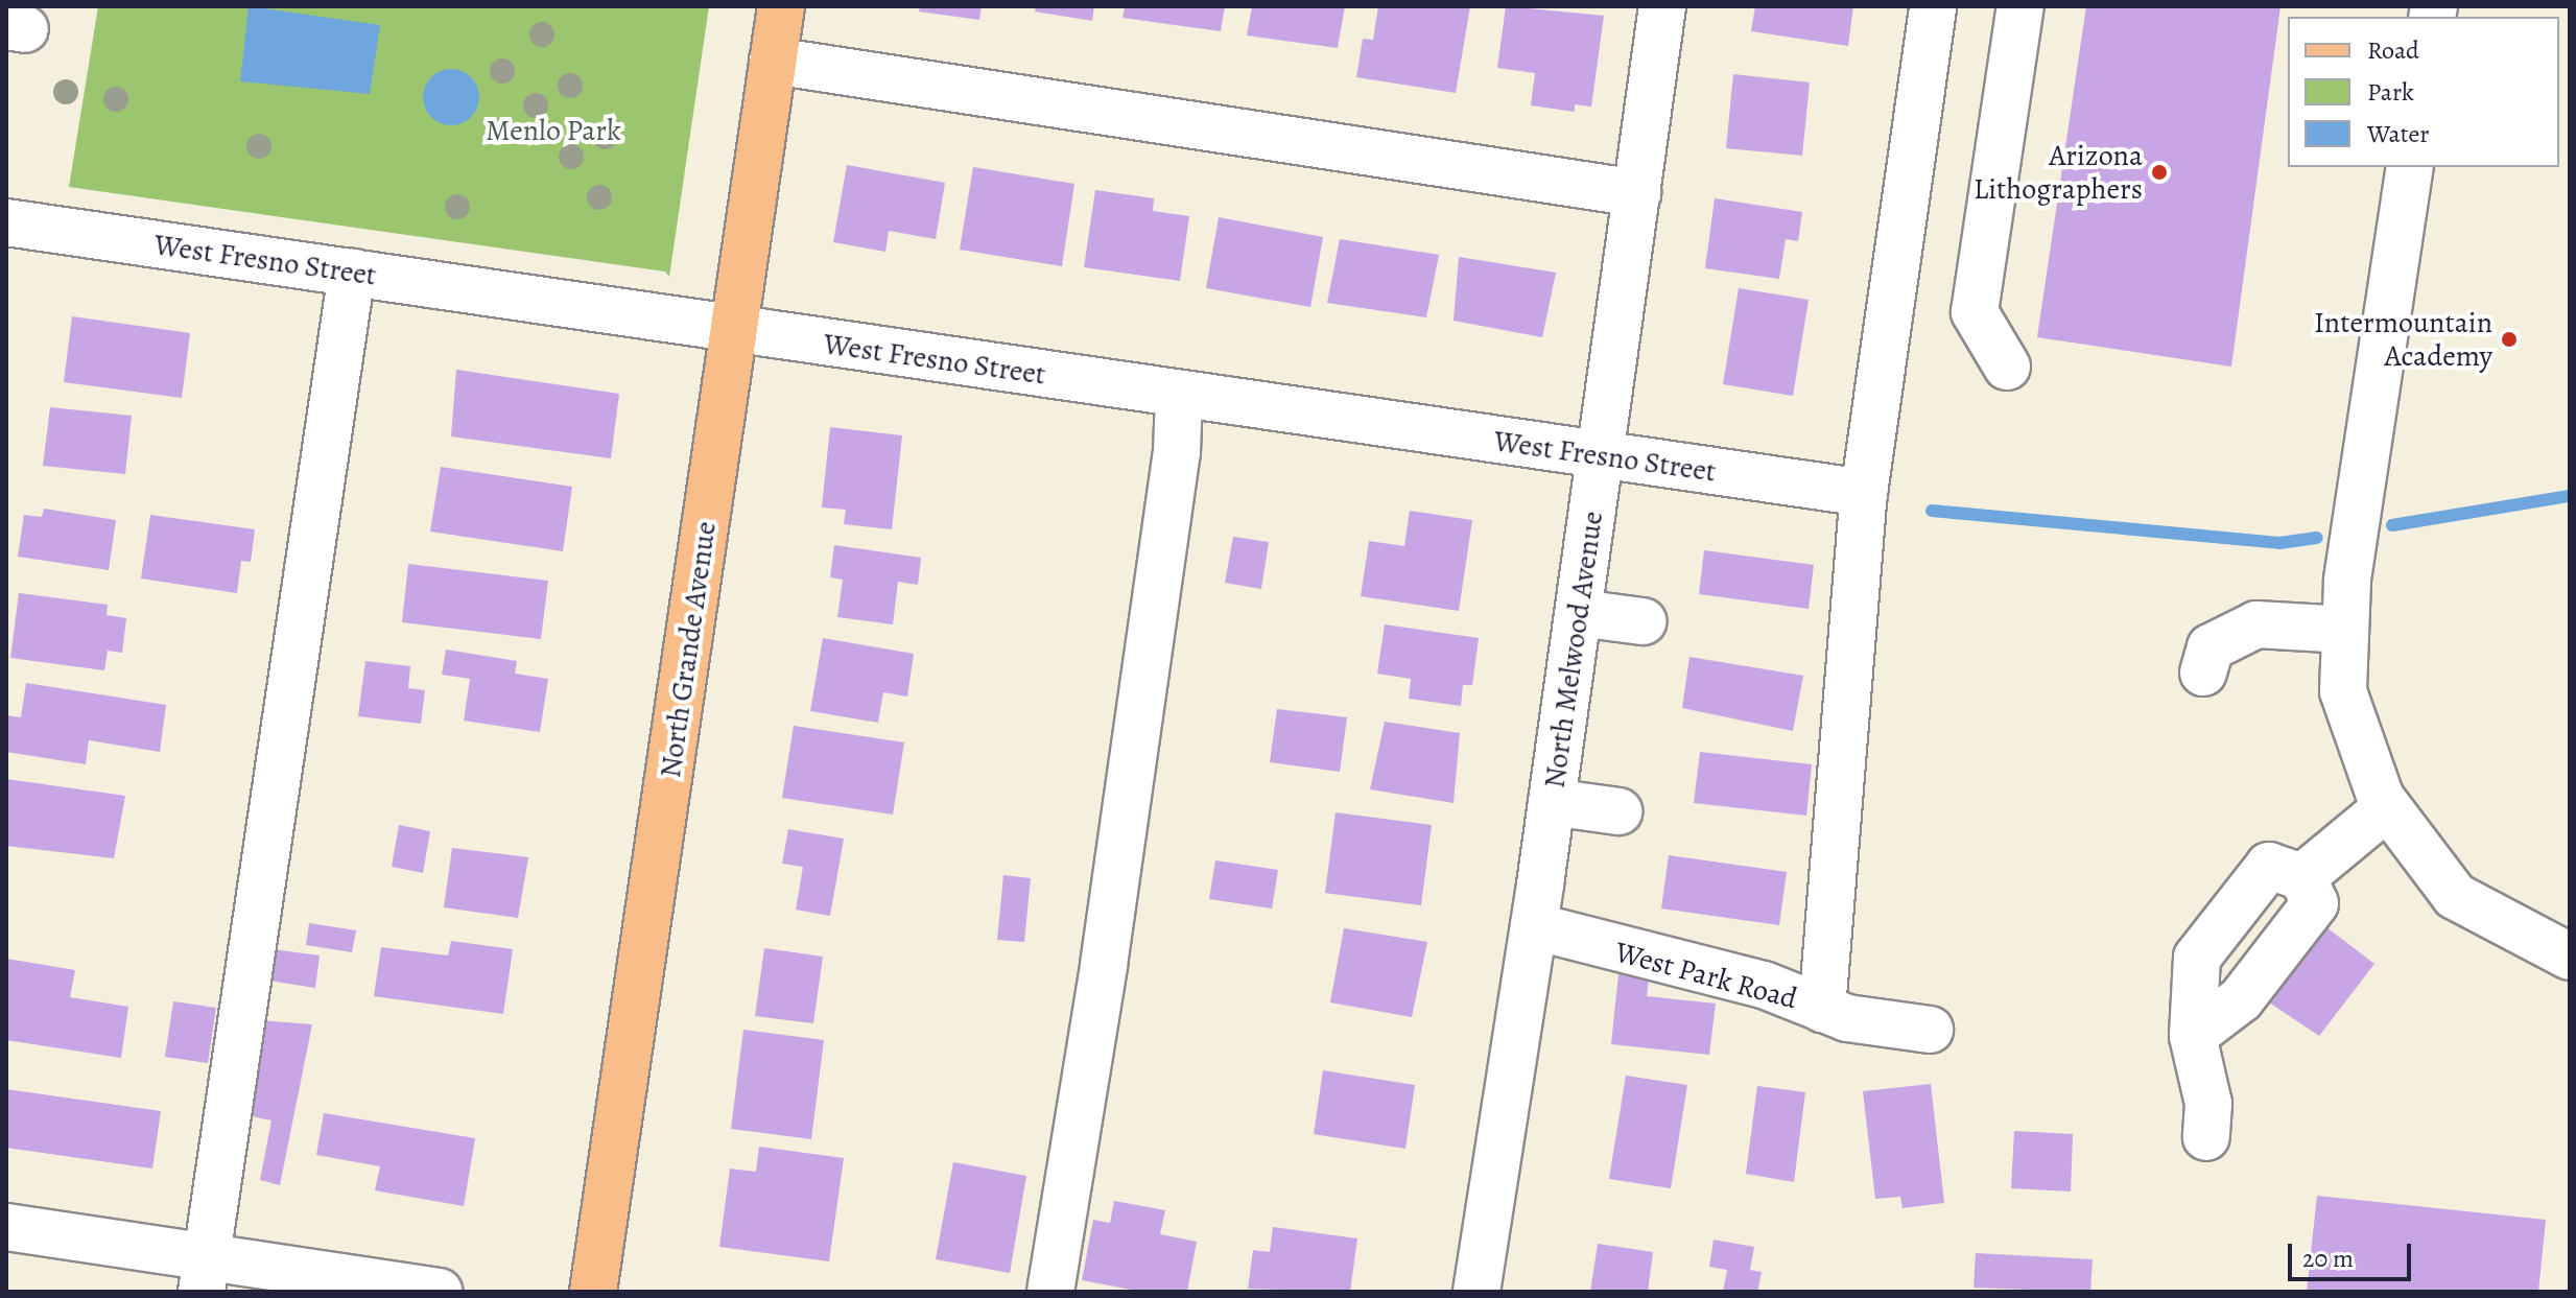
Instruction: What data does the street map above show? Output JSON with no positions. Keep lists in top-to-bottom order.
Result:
{
  "streets": {
    "main road": ["North Grande Avenue"],
    "street": ["West Fresno Street", "North Melwood Avenue", "West Park Road"]
  },
  "crossings": [
    ["West Fresno Street", "North Grande Avenue"],
    ["West Fresno Street", "North Melwood Avenue"],
    ["North Melwood Avenue", "West Park Road"]
  ],
  "parks": ["Menlo Park"],
  "places": ["Arizona Lithographers", "Intermountain Academy"],
  "legend": ["Road", "Park", "Water"],
  "scale_bar": "20 m"
}
